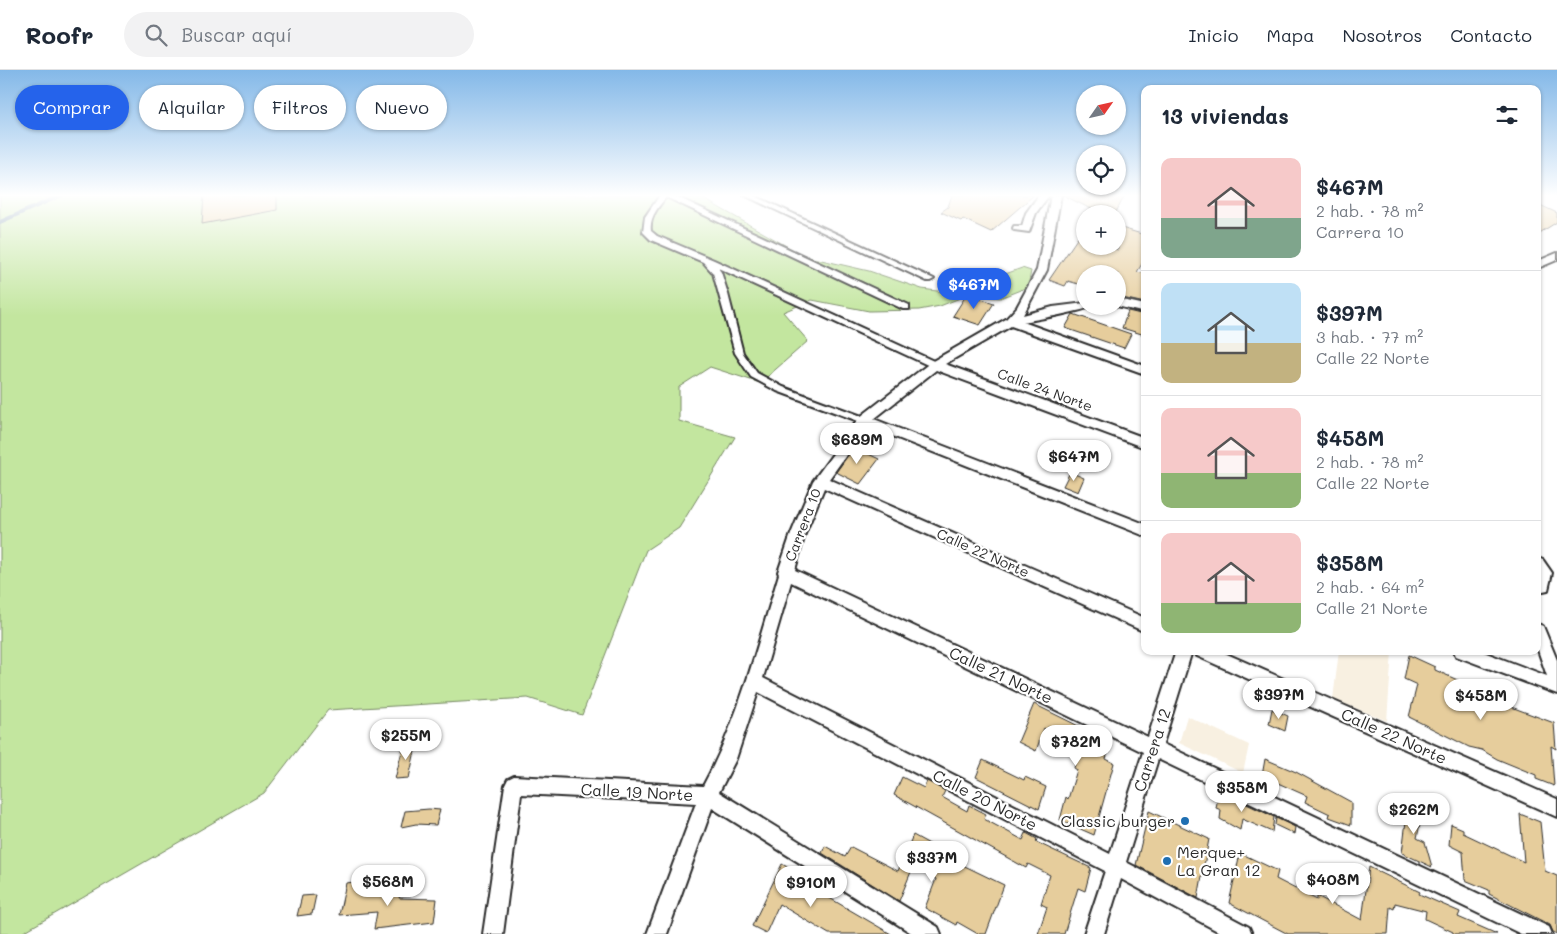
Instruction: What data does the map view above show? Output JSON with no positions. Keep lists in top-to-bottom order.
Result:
{
  "streets": {
    "street": [
      "Calle 24 Norte",
      "Carrera 10",
      "Calle 22 Norte",
      "Calle 21 Norte",
      "Carrera 12",
      "Calle 19 Norte",
      "Calle 20 Norte"
    ]
  },
  "crossings": [
    ["Calle 24 Norte", "Carrera 10"],
    ["Carrera 10", "Calle 22 Norte"],
    ["Carrera 10", "Calle 21 Norte"],
    ["Carrera 10", "Calle 19 Norte"],
    ["Carrera 10", "Calle 20 Norte"],
    ["Calle 21 Norte", "Carrera 12"],
    ["Carrera 12", "Calle 20 Norte"]
  ],
  "places": ["Classic burger", "Merque+ La Gran 12"],
  "north": "top right",
  "page": {
    "header": "Roofr",
    "search": "Buscar aquí",
    "nav": [
      "Inicio",
      "Mapa",
      "Nosotros",
      "Contacto"
    ],
    "map_buttons": ["+", "−"],
    "chip": [
      "Comprar",
      "Alquilar",
      "Filtros",
      "Nuevo"
    ],
    "heading": "13 viviendas",
    "list": [
      {
        "name": "$467M",
        "note": "2 hab. · 78 m² · Carrera 10"
      },
      {
        "name": "$397M",
        "note": "3 hab. · 77 m² · Calle 22 Norte"
      },
      {
        "name": "$458M",
        "note": "2 hab. · 78 m² · Calle 22 Norte"
      },
      {
        "name": "$358M",
        "note": "2 hab. · 64 m² · Calle 21 Norte"
      }
    ],
    "price": [
      "$467M",
      "$689M",
      "$647M",
      "$397M",
      "$458M",
      "$255M",
      "$782M",
      "$358M",
      "$262M",
      "$337M",
      "$408M",
      "$568M",
      "$910M"
    ]
  }
}
